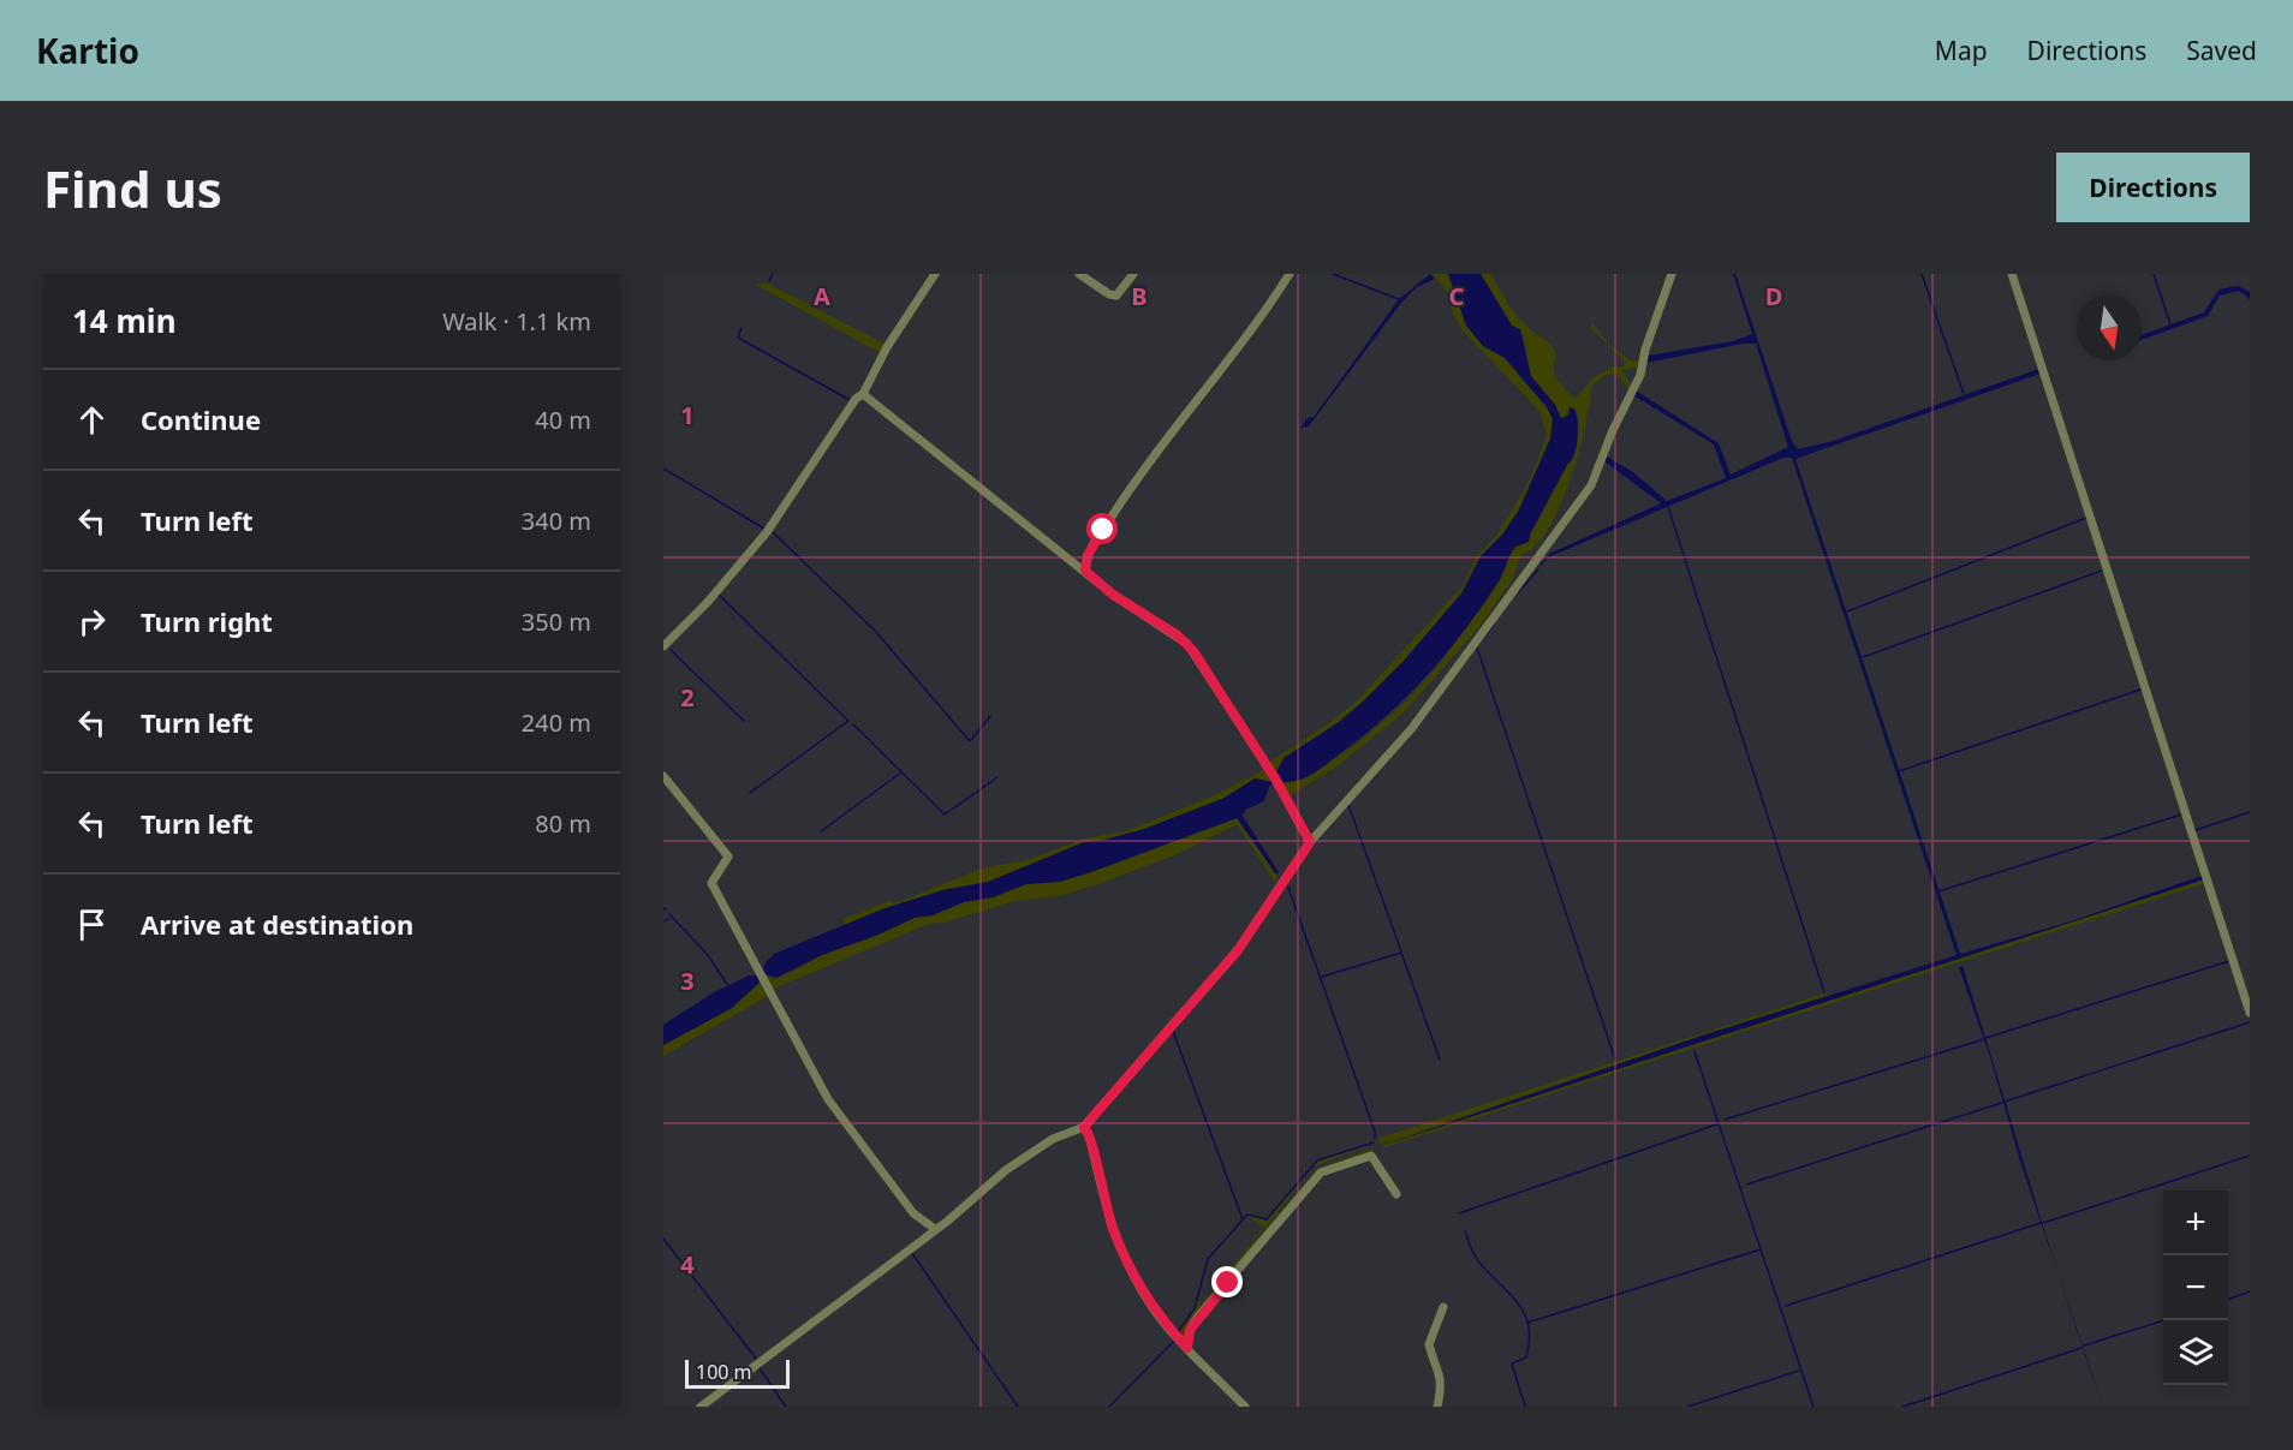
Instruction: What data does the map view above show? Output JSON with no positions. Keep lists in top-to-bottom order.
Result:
{
  "scale_bar": "100 m",
  "north": "bottom",
  "page": {
    "header": "Kartio",
    "nav": ["Map", "Directions", "Saved"],
    "buttons": "Directions",
    "title": "Find us",
    "heading": ["14 min", "Walk · 1.1 km"],
    "list": [
      ["Continue", "40 m"],
      ["Turn left", "340 m"],
      ["Turn right", "350 m"],
      ["Turn left", "240 m"],
      ["Turn left", "80 m"],
      "Arrive at destination"
    ],
    "map_buttons": ["+", "−"],
    "scale": "100 m"
  },
  "grid": {
    "columns": [
      "A",
      "B",
      "C",
      "D"
    ],
    "rows": [
      "1",
      "2",
      "3",
      "4"
    ]
  }
}
